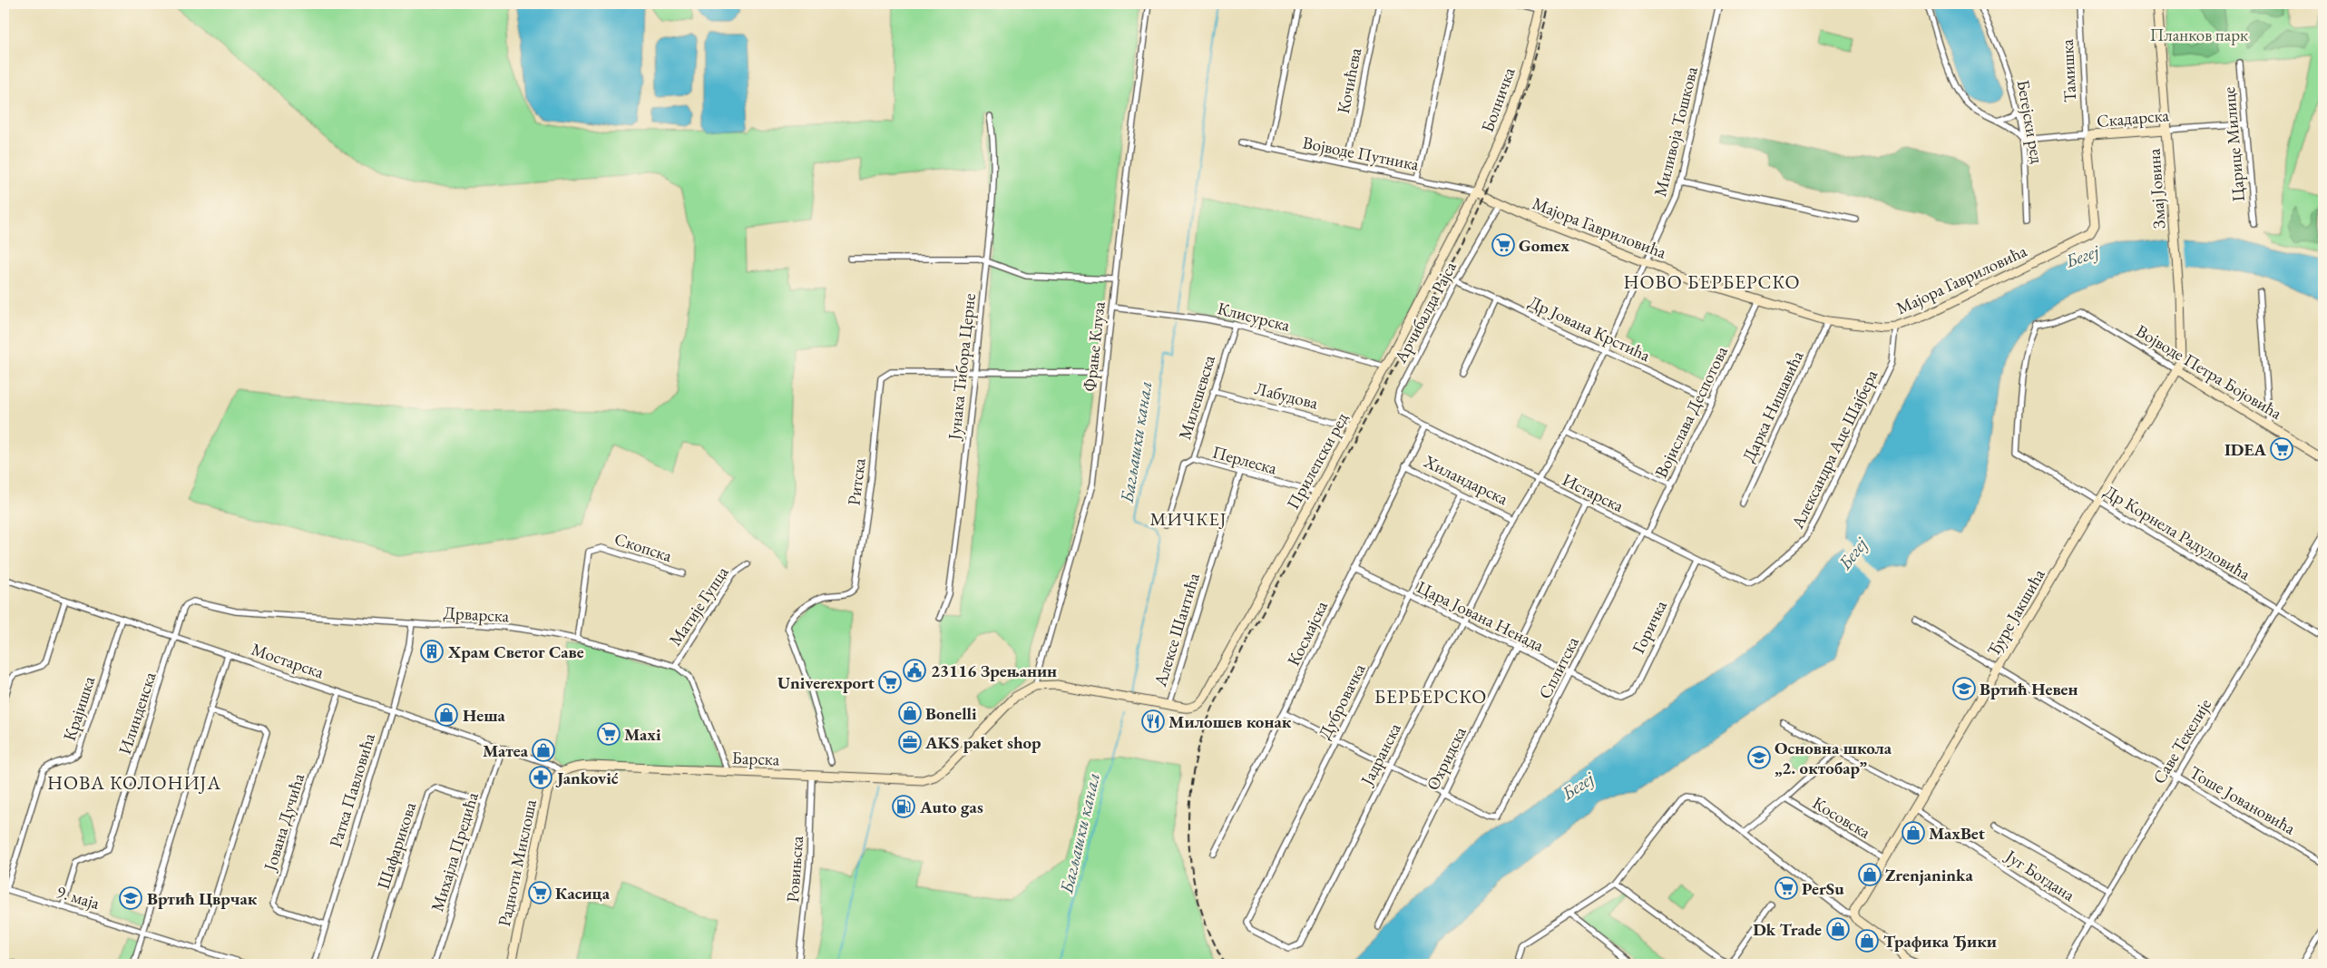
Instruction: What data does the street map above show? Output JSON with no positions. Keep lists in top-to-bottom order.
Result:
{
  "streets": {
    "street": [
      "Тамишка",
      "Кочићева",
      "Болничка",
      "Скадарска",
      "Бегејски ред",
      "Миливоја Тошкова",
      "Царице Милице",
      "Војводе Путника",
      "Змај Јовина",
      "Мајора Гавриловића",
      "Арчибалда Рајса",
      "Клисурска",
      "Др Јована Крстића",
      "Фрање Клуза",
      "Јунака Тибора Церне",
      "Војводе Петра Бојовића",
      "Лабудова",
      "Милешевска",
      "Дарка Нишавића",
      "Војислава Деспотова",
      "Александра Аце Шајбера",
      "Перлеска",
      "Прилепски ред",
      "Хиландарска",
      "Ритска",
      "Истарска",
      "Др Корнела Радуловића",
      "Скопска",
      "Матије Гупца",
      "Ђуре Јакшића",
      "Дрварска",
      "Цара Јована Ненада",
      "Горичка",
      "Алексе Шантића",
      "Космајска",
      "Мостарска",
      "Сплитска",
      "Дубровачка",
      "Крајишка",
      "Илинденска",
      "Саве Текелије",
      "Јадранска",
      "Барска",
      "Охридска",
      "Ратка Павловића",
      "Тоше Јовановића",
      "Косовска",
      "Јована Дучића",
      "Шафарикова",
      "Михајла Предића",
      "Радноти Миклоша",
      "Ровињска",
      "Југ Богдана",
      "9. маја"
    ]
  },
  "crossings": [
    ["Тамишка", "Скадарска"],
    ["Тамишка", "Мајора Гавриловића"],
    ["Кочићева", "Војводе Путника"],
    ["Болничка", "Војводе Путника"],
    ["Болничка", "Мајора Гавриловића"],
    ["Болничка", "Прилепски ред"],
    ["Скадарска", "Бегејски ред"],
    ["Скадарска", "Царице Милице"],
    ["Скадарска", "Змај Јовина"],
    ["Миливоја Тошкова", "Мајора Гавриловића"],
    ["Миливоја Тошкова", "Др Јована Крстића"],
    ["Миливоја Тошкова", "Јадранска"],
    ["Војводе Путника", "Мајора Гавриловића"],
    ["Змај Јовина", "Војводе Петра Бојовића"],
    ["Змај Јовина", "Ђуре Јакшића"],
    ["Мајора Гавриловића", "Арчибалда Рајса"],
    ["Мајора Гавриловића", "Дарка Нишавића"],
    ["Мајора Гавриловића", "Војислава Деспотова"],
    ["Мајора Гавриловића", "Александра Аце Шајбера"],
    ["Арчибалда Рајса", "Др Јована Крстића"],
    ["Арчибалда Рајса", "Истарска"],
    ["Арчибалда Рајса", "Космајска"],
    ["Клисурска", "Фрање Клуза"],
    ["Клисурска", "Милешевска"],
    ["Клисурска", "Прилепски ред"],
    ["Др Јована Крстића", "Војислава Деспотова"],
    ["Др Јована Крстића", "Јадранска"],
    ["Фрање Клуза", "Ритска"],
    ["Фрање Клуза", "Алексе Шантића"],
    ["Јунака Тибора Церне", "Ритска"],
    ["Војводе Петра Бојовића", "Др Корнела Радуловића"],
    ["Војводе Петра Бојовића", "Ђуре Јакшића"],
    ["Лабудова", "Милешевска"],
    ["Лабудова", "Прилепски ред"],
    ["Милешевска", "Перлеска"],
    ["Војислава Деспотова", "Истарска"],
    ["Војислава Деспотова", "Сплитска"],
    ["Александра Аце Шајбера", "Истарска"],
    ["Перлеска", "Прилепски ред"],
    ["Перлеска", "Алексе Шантића"],
    ["Прилепски ред", "Алексе Шантића"],
    ["Хиландарска", "Космајска"],
    ["Хиландарска", "Дубровачка"],
    ["Хиландарска", "Јадранска"],
    ["Истарска", "Горичка"],
    ["Истарска", "Космајска"],
    ["Истарска", "Сплитска"],
    ["Истарска", "Јадранска"],
    ["Истарска", "Охридска"],
    ["Др Корнела Радуловића", "Ђуре Јакшића"],
    ["Др Корнела Радуловића", "Саве Текелије"],
    ["Скопска", "Дрварска"],
    ["Матије Гупца", "Дрварска"],
    ["Ђуре Јакшића", "Тоше Јовановића"],
    ["Ђуре Јакшића", "Косовска"],
    ["Ђуре Јакшића", "Југ Богдана"],
    ["Дрварска", "Мостарска"],
    ["Дрварска", "Илинденска"],
    ["Дрварска", "Барска"],
    ["Дрварска", "Ратка Павловића"],
    ["Цара Јована Ненада", "Горичка"],
    ["Цара Јована Ненада", "Космајска"],
    ["Цара Јована Ненада", "Сплитска"],
    ["Цара Јована Ненада", "Дубровачка"],
    ["Цара Јована Ненада", "Јадранска"],
    ["Цара Јована Ненада", "Охридска"],
    ["Алексе Шантића", "Барска"],
    ["Мостарска", "Крајишка"],
    ["Мостарска", "Илинденска"],
    ["Мостарска", "Барска"],
    ["Мостарска", "Ратка Павловића"],
    ["Мостарска", "Јована Дучића"],
    ["Мостарска", "Михајла Предића"],
    ["Мостарска", "Радноти Миклоша"],
    ["Сплитска", "Охридска"],
    ["Дубровачка", "Јадранска"],
    ["Крајишка", "9. маја"],
    ["Илинденска", "9. маја"],
    ["Саве Текелије", "Тоше Јовановића"],
    ["Саве Текелије", "Југ Богдана"],
    ["Барска", "Радноти Миклоша"],
    ["Барска", "Ровињска"],
    ["Ратка Павловића", "Јована Дучића"],
    ["Шафарикова", "Михајла Предића"]
  ],
  "districts": [
    "НОВО БЕРБЕРСКО",
    "МИЧКЕЈ",
    "БЕРБЕРСКО",
    "НОВА КОЛОНИЈА"
  ],
  "water": ["Бегеј", "Багљашки канал"],
  "parks": ["Планков парк"],
  "places": {
    "supermarket": [
      "Gomex",
      "IDEA",
      "Univerexport",
      "Maxi",
      "PerSu",
      "Касица"
    ],
    "building": ["Храм Светог Саве"],
    "public building": ["23116 Зрењанин"],
    "school or university": ["Вртић Невен", "Основна школа „2. октобар”", "Вртић Цврчак"],
    "shop": [
      "Bonelli",
      "Неша",
      "Матеа",
      "MaxBet",
      "Zrenjaninka",
      "Dk Trade",
      "Трафика Ђики"
    ],
    "restaurant": ["Милошев конак"],
    "office": ["AKS paket shop"],
    "pharmacy": ["Janković"],
    "fuel station": ["Auto gas"]
  }
}
